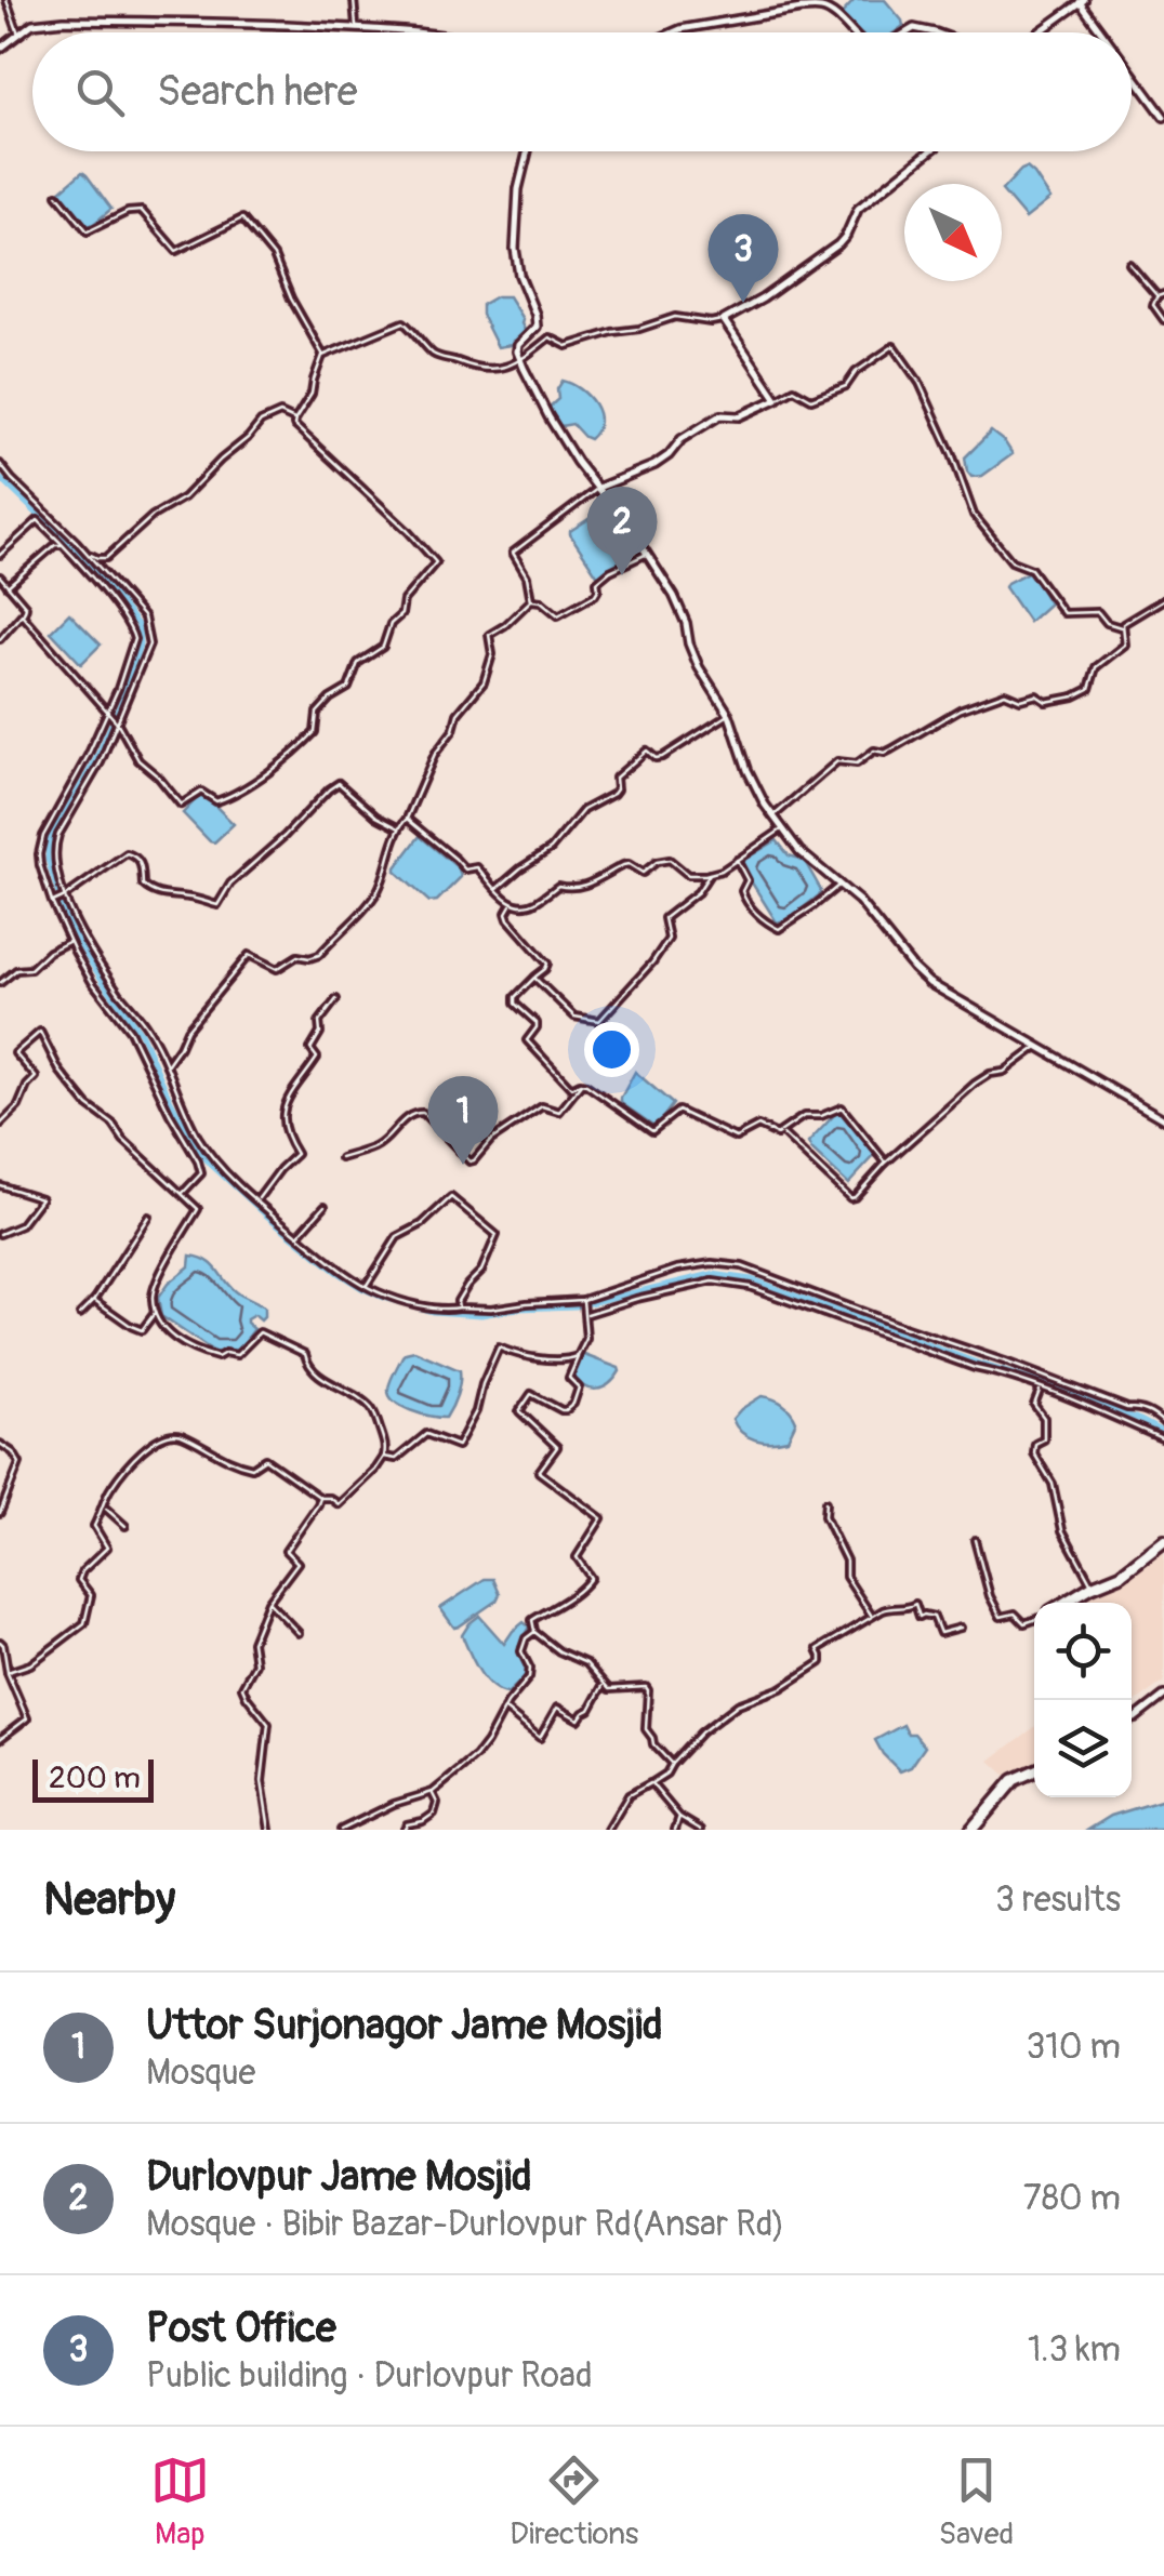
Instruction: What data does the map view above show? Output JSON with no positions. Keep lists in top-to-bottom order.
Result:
{
  "scale_bar": "200 m",
  "north": "bottom right",
  "page": {
    "search": "Search here",
    "pins": ["3", "2", "1"],
    "scale": "200 m",
    "heading": ["Nearby", "3 results"],
    "list": [
      {
        "mark": "1",
        "name": "Uttor Surjonagor Jame Mosjid",
        "note": "Mosque",
        "value": "310 m"
      },
      {
        "mark": "2",
        "name": "Durlovpur Jame Mosjid",
        "note": "Mosque · Bibir Bazar-Durlovpur Rd(Ansar Rd)",
        "value": "780 m"
      },
      {
        "mark": "3",
        "name": "Post Office",
        "note": "Public building · Durlovpur Road",
        "value": "1.3 km"
      }
    ],
    "nav": ["Map", "Directions", "Saved"]
  }
}
